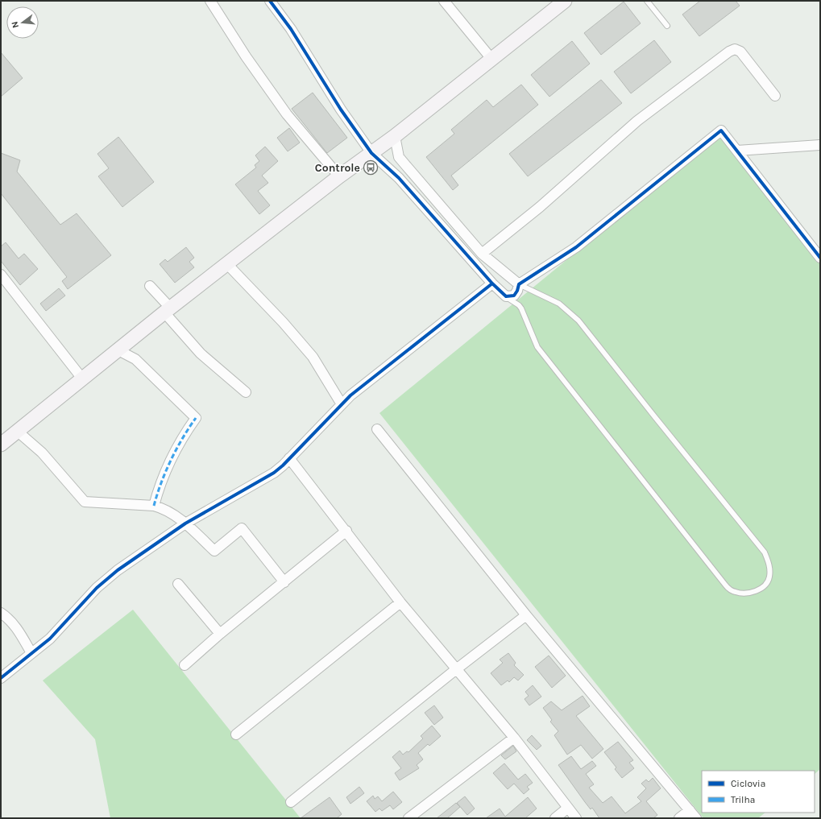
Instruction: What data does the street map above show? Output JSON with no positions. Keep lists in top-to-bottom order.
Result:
{
  "places": {
    "bus stop": ["Controle"]
  },
  "legend": ["Ciclovia", "Trilha"],
  "north": "left"
}
